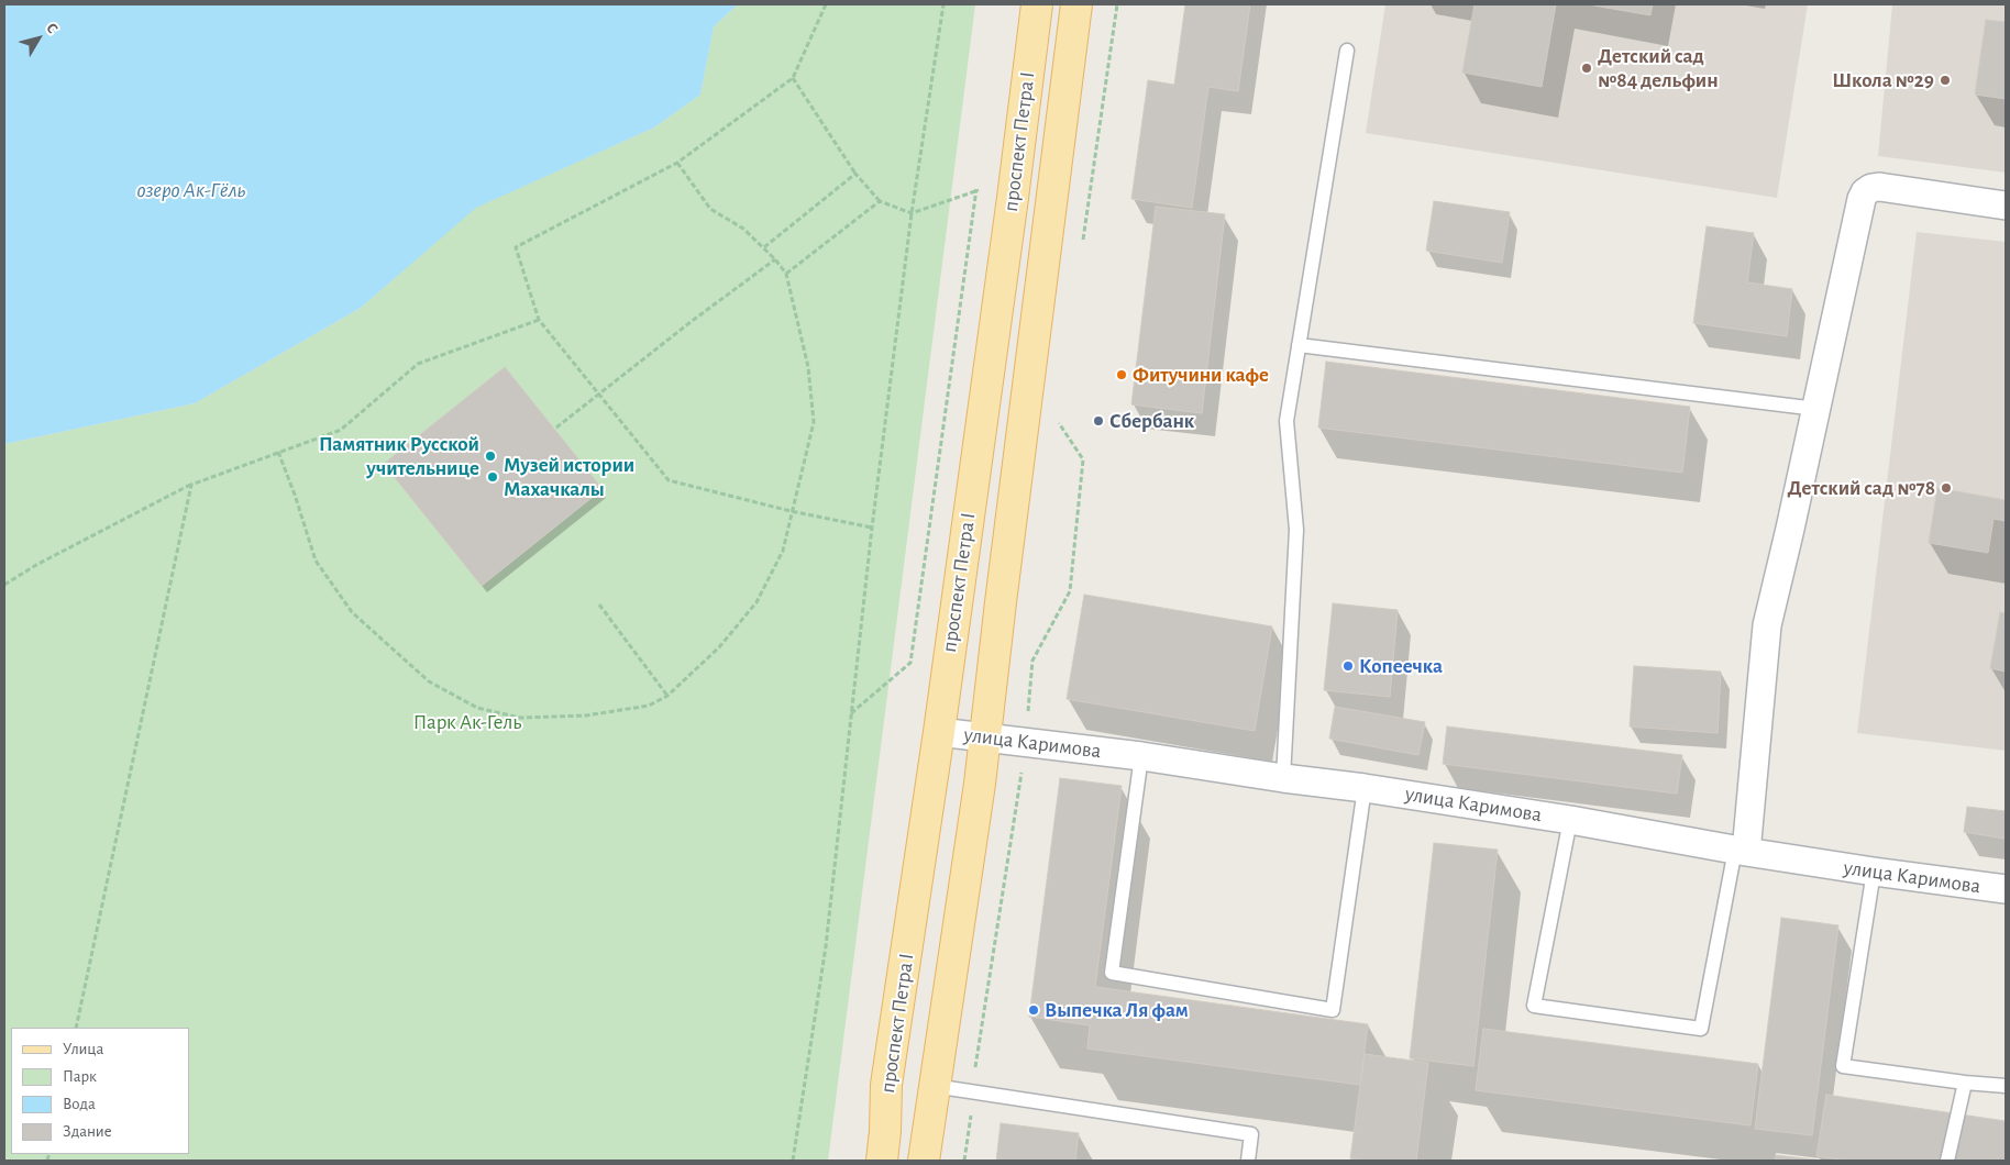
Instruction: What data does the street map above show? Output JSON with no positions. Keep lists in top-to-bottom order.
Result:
{
  "streets": {
    "main road": ["проспект Петра I"],
    "street": ["улица Каримова"]
  },
  "crossings": [
    ["проспект Петра I", "улица Каримова"]
  ],
  "water": ["озеро Ак-Гёль"],
  "parks": ["Парк Ак-Гель"],
  "places": [
    "Детский сад №84 дельфин",
    "Школа №29",
    "Фитучини кафе",
    "Сбербанк",
    "Памятник Русской учительнице",
    "Музей истории Махачкалы",
    "Детский сад №78",
    "Копеечка",
    "Выпечка Ля фам"
  ],
  "legend": [
    "Улица",
    "Парк",
    "Вода",
    "Здание"
  ],
  "north": "top right"
}
